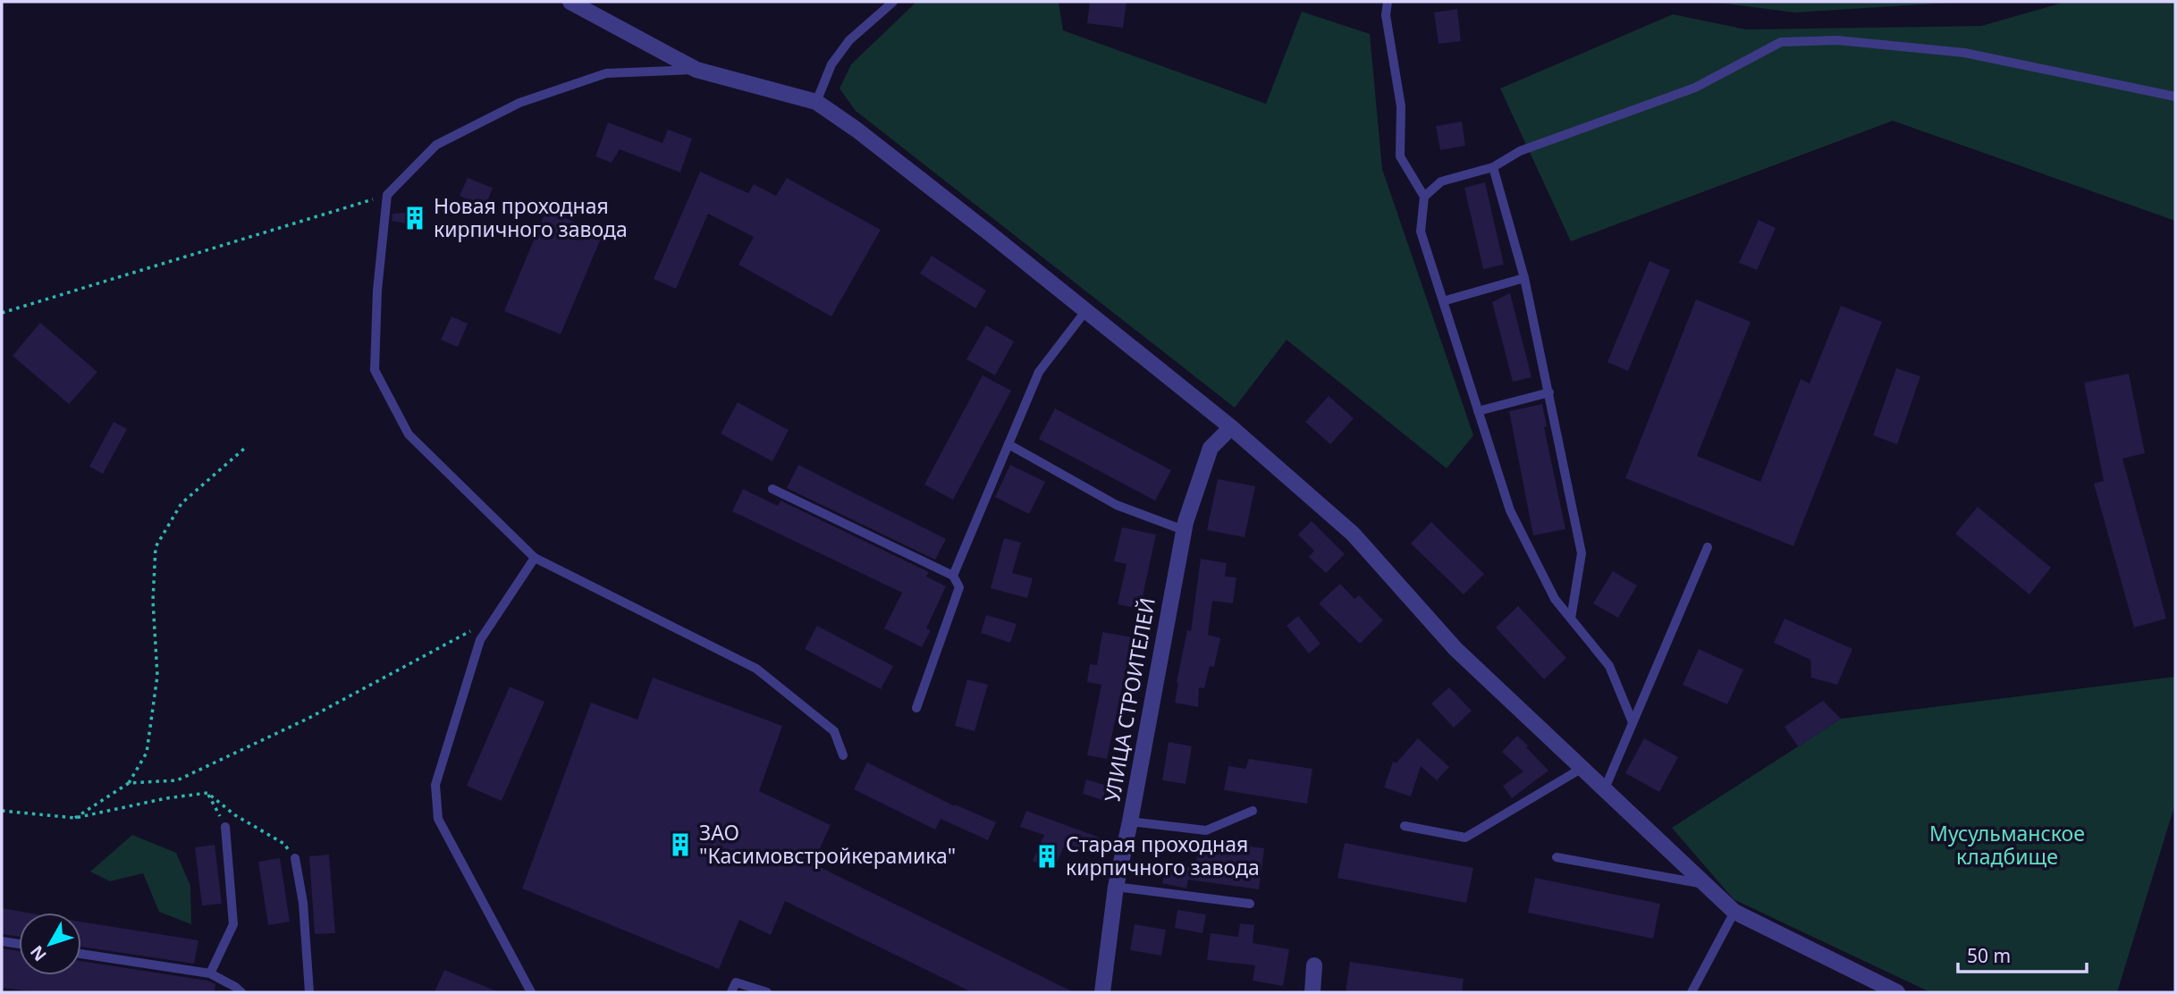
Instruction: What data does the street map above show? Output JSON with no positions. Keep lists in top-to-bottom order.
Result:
{
  "streets": {
    "street": ["УЛИЦА СТРОИТЕЛЕЙ"]
  },
  "parks": ["Мусульманское кладбище"],
  "places": {
    "building": ["Новая проходная кирпичного завода", "ЗАО \"Касимовстройкерамика\"", "Старая проходная кирпичного завода"]
  },
  "scale_bar": "50 m",
  "north": "bottom left"
}
